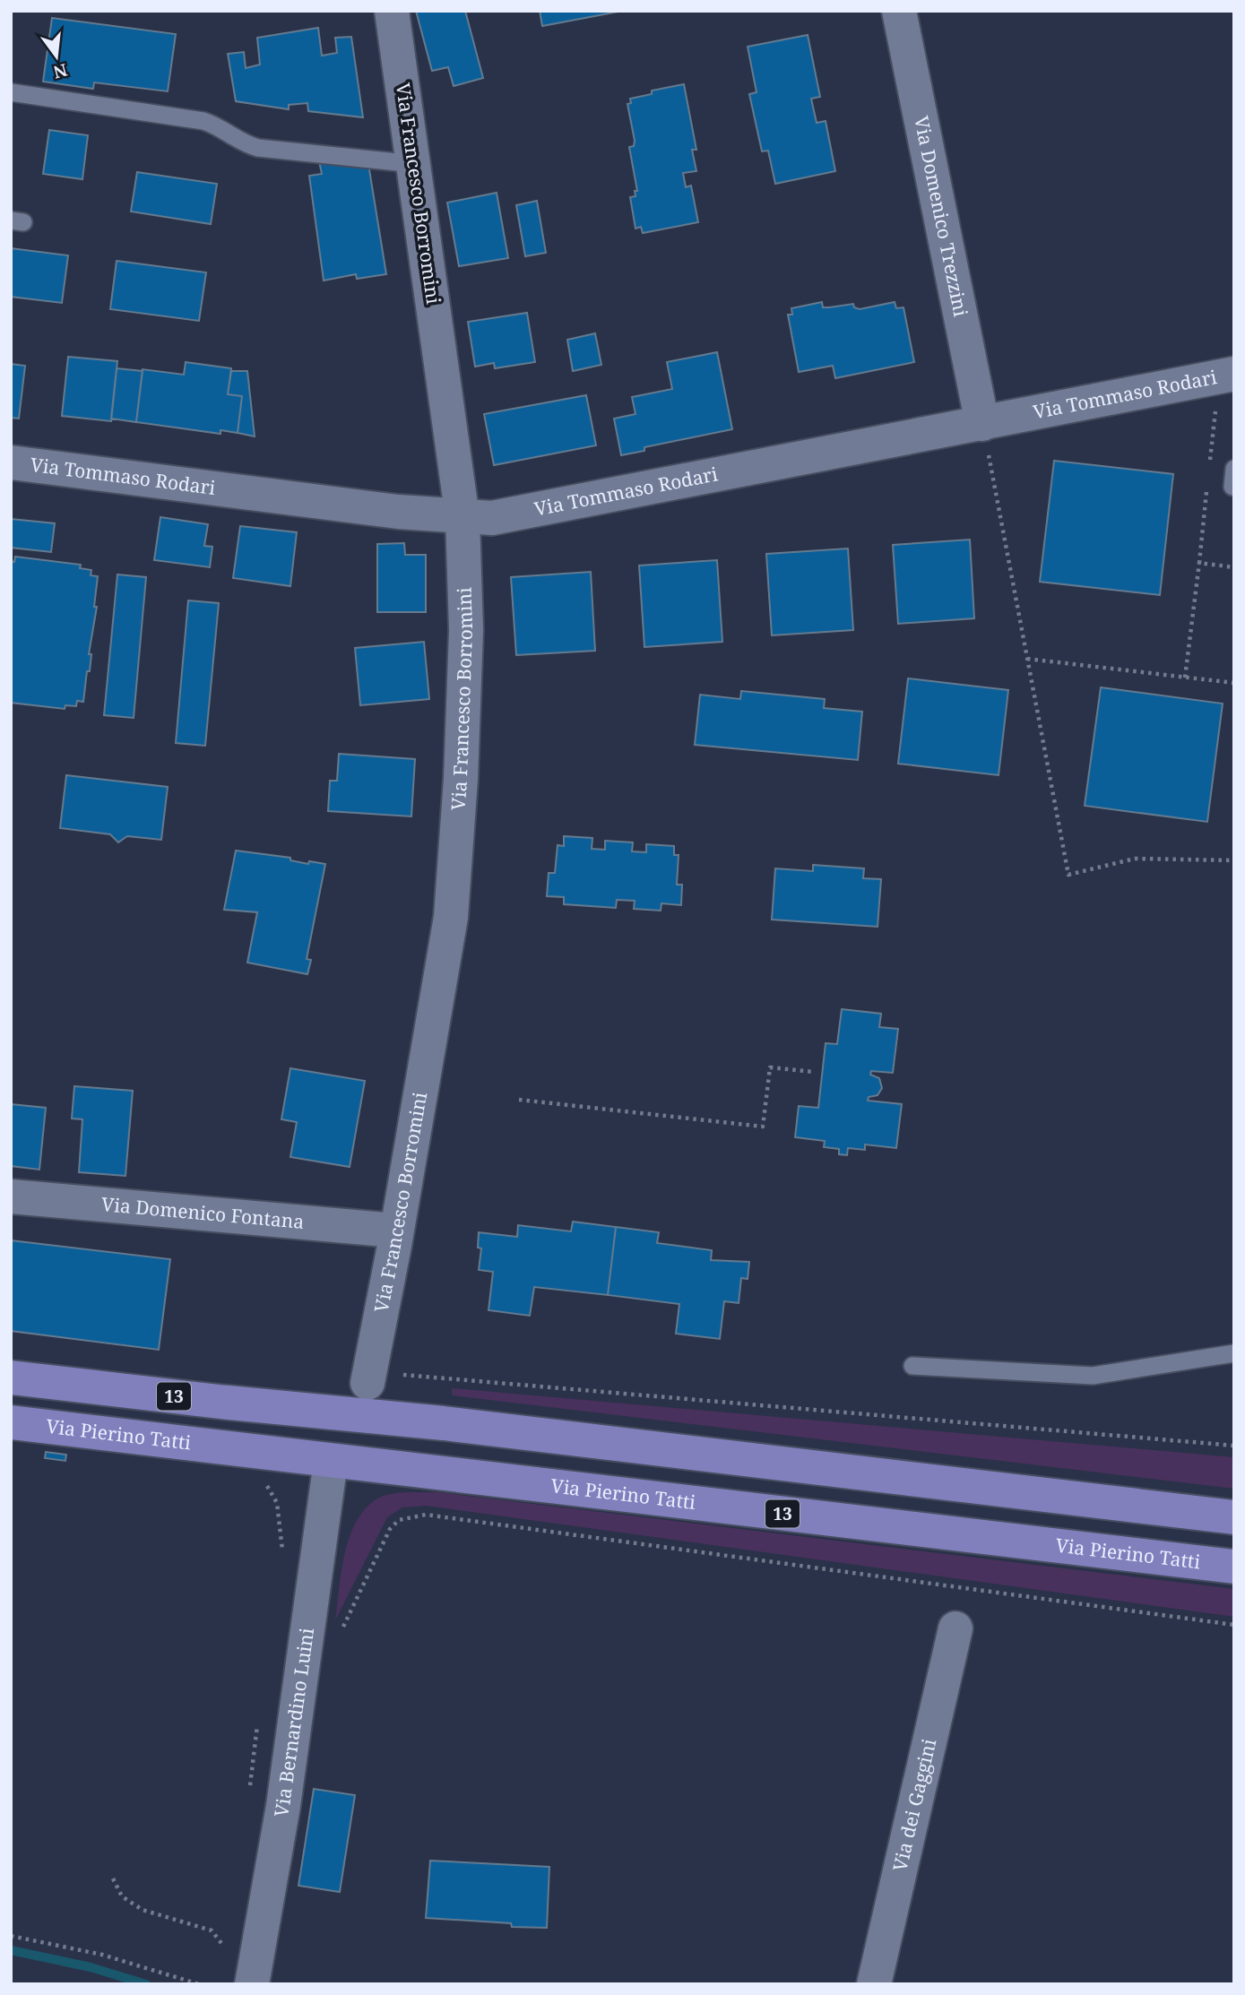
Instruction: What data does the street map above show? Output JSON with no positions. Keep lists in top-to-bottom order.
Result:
{
  "streets": {
    "main road": ["13", "Via Pierino Tatti"],
    "street": [
      "Via Francesco Borromini",
      "Via Domenico Trezzini",
      "Via Tommaso Rodari",
      "Via Domenico Fontana",
      "Via Bernardino Luini",
      "Via dei Gaggini"
    ]
  },
  "crossings": [
    ["Via Francesco Borromini", "Via Tommaso Rodari"],
    ["Via Francesco Borromini", "Via Domenico Fontana"],
    ["Via Domenico Trezzini", "Via Tommaso Rodari"],
    ["Via Pierino Tatti", "Via Bernardino Luini"]
  ],
  "north": "bottom"
}
